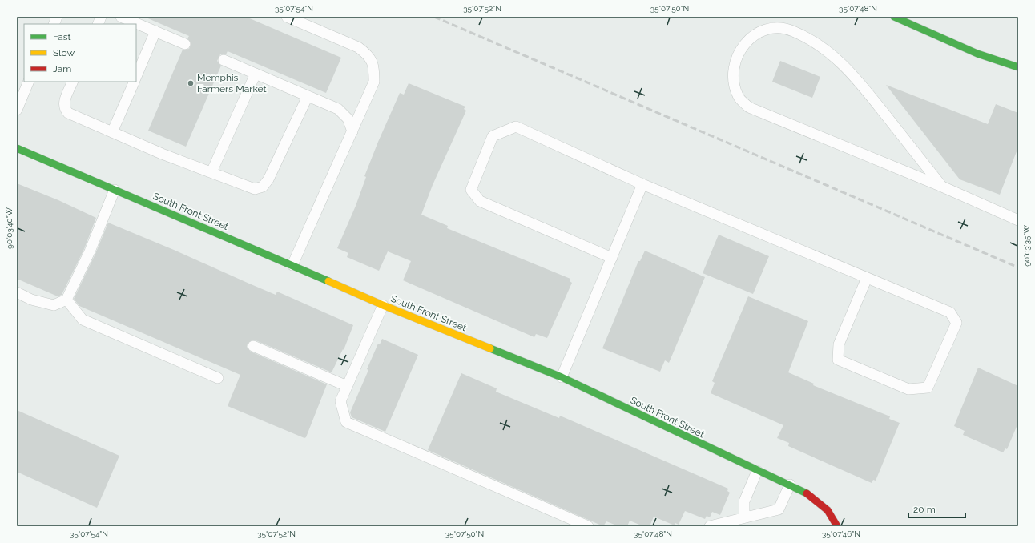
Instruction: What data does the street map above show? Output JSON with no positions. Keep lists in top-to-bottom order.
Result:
{
  "streets": {
    "main road": ["South Front Street"]
  },
  "places": ["Memphis Farmers Market"],
  "legend": ["Fast", "Slow", "Jam"],
  "scale_bar": "20 m",
  "coordinates": [
    "35°07'54\"N",
    "35°07'52\"N",
    "35°07'50\"N",
    "35°07'48\"N",
    "90°03'40\"W",
    "90°03'35\"W",
    "35°07'46\"N"
  ]
}
